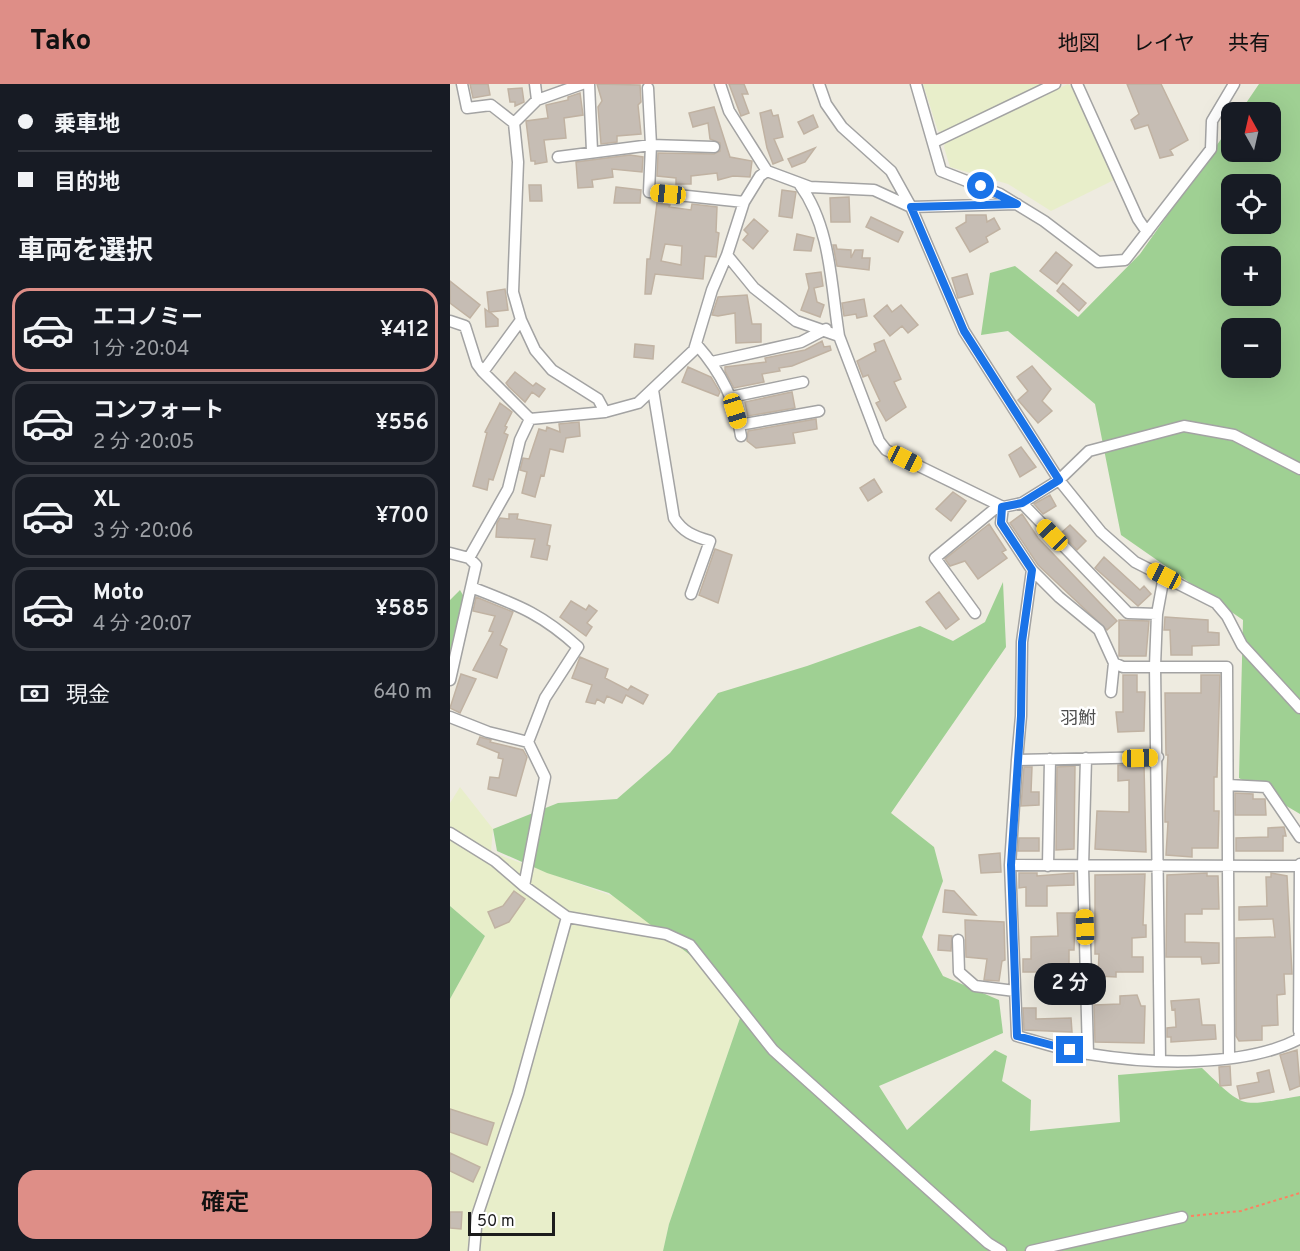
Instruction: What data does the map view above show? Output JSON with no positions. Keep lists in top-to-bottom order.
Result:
{
  "districts": ["羽鮒"],
  "scale_bar": "50 m",
  "north": "top",
  "page": {
    "header": "Tako",
    "nav": ["地図", "レイヤ", "共有"],
    "banner": ["乗車地", "目的地"],
    "map_buttons": ["+", "−"],
    "heading": "車両を選択",
    "list": [
      {
        "name": "エコノミー",
        "note": "1 分 · 20:04",
        "value": "¥412"
      },
      {
        "name": "コンフォート",
        "note": "2 分 · 20:05",
        "value": "¥556"
      },
      {
        "name": "XL",
        "note": "3 分 · 20:06",
        "value": "¥700"
      },
      {
        "name": "Moto",
        "note": "4 分 · 20:07",
        "value": "¥585"
      }
    ],
    "pay": ["現金", "640 m"],
    "bubble": "2 分",
    "buttons": "確定",
    "scale": "50 m"
  }
}
